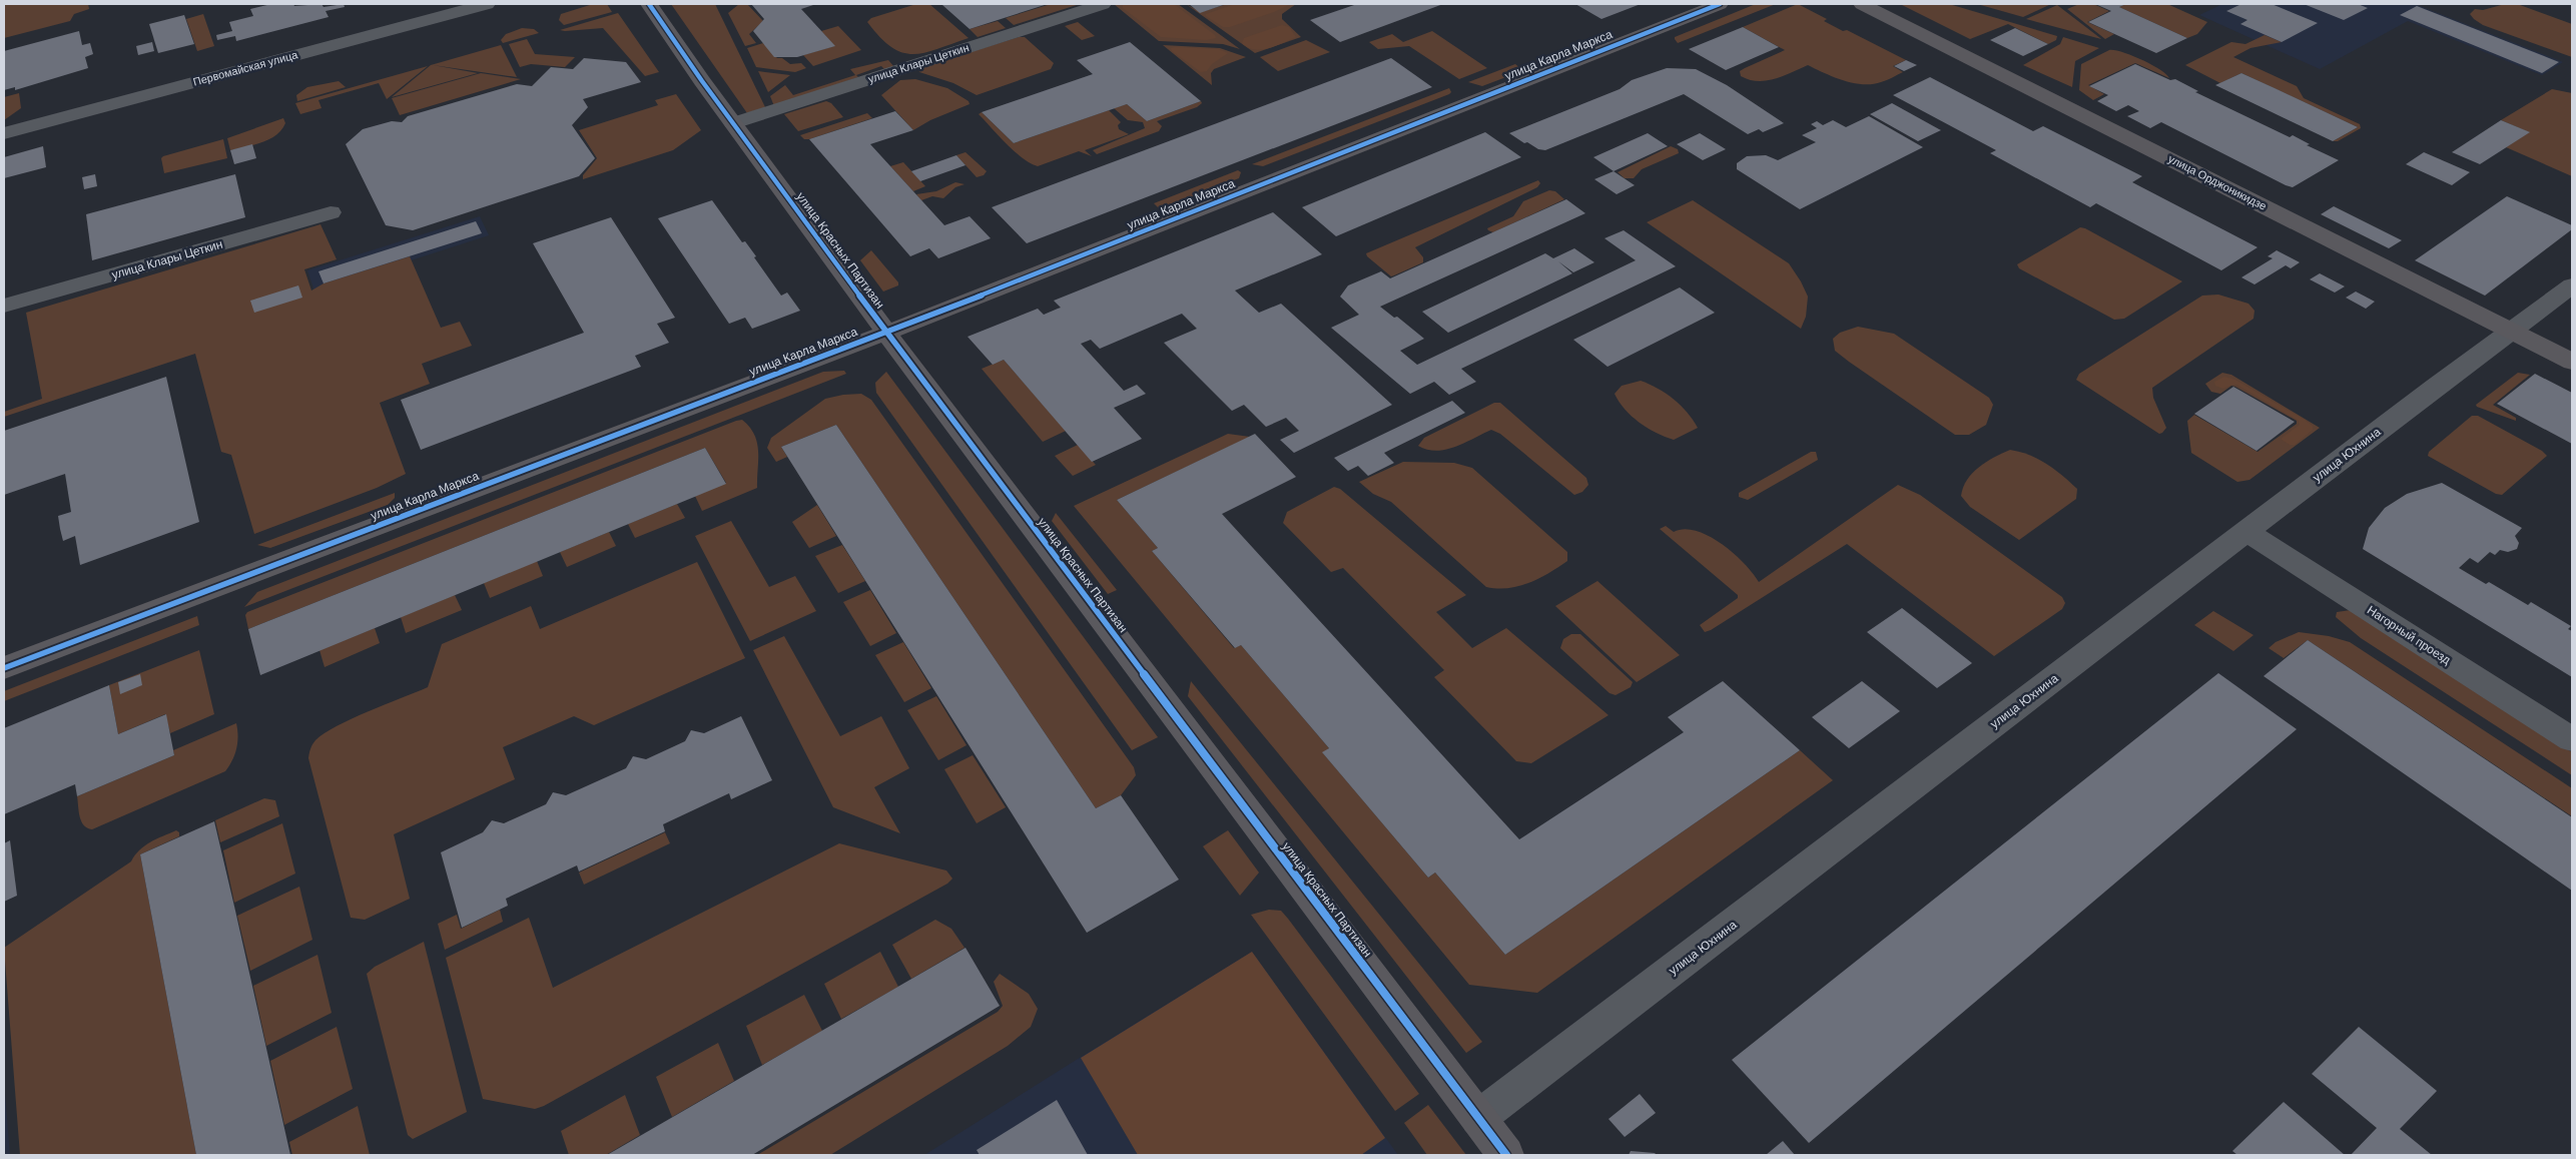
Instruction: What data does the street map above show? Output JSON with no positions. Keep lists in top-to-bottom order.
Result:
{
  "streets": {
    "street": [
      "улица Карла Маркса",
      "улица Клары Цеткин",
      "Первомайская улица",
      "улица Орджоникидзе",
      "улица Красных Партизан",
      "улица Юхнина",
      "Нагорный проезд"
    ]
  },
  "crossings": [
    ["улица Карла Маркса", "улица Красных Партизан"],
    ["улица Клары Цеткин", "улица Красных Партизан"],
    ["улица Орджоникидзе", "улица Юхнина"],
    ["улица Красных Партизан", "улица Юхнина"],
    ["улица Юхнина", "Нагорный проезд"]
  ]
}
